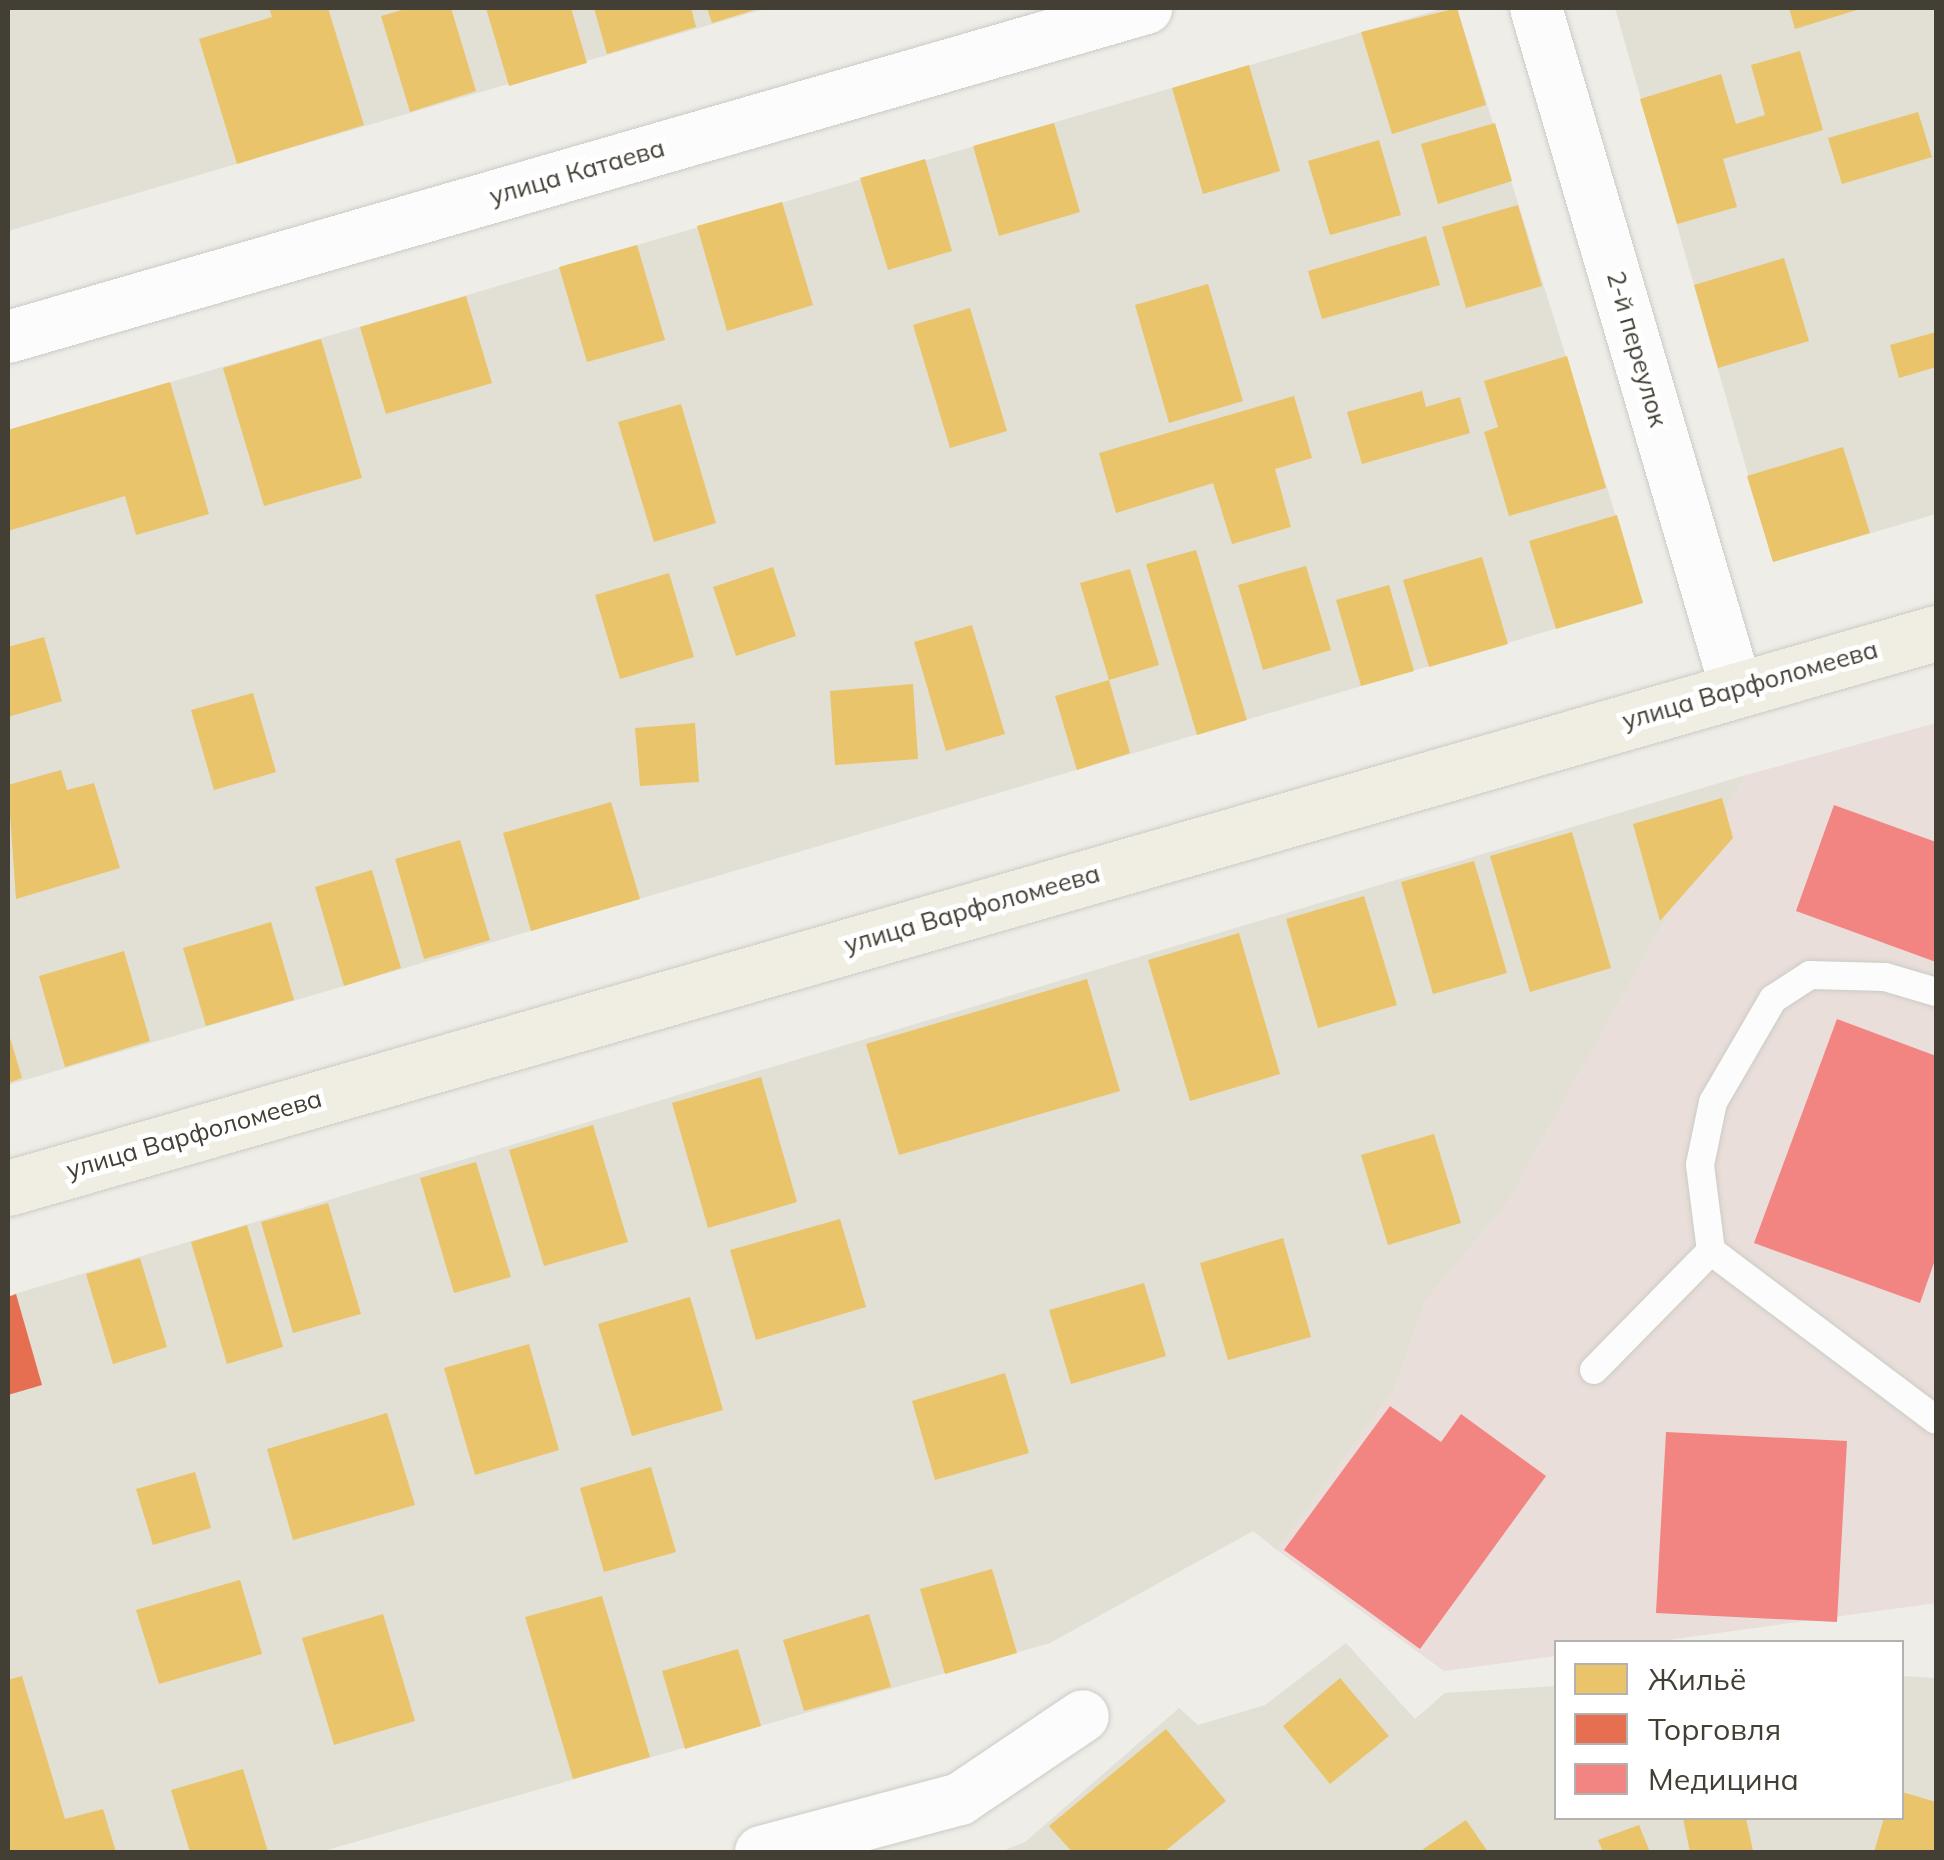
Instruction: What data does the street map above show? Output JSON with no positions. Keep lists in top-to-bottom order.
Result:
{
  "streets": {
    "main road": ["улица Варфоломеева"],
    "street": ["улица Катаева", "2-й переулок"]
  },
  "crossings": [
    ["2-й переулок", "улица Варфоломеева"]
  ],
  "legend": ["Жильё", "Торговля", "Медицина"]
}
